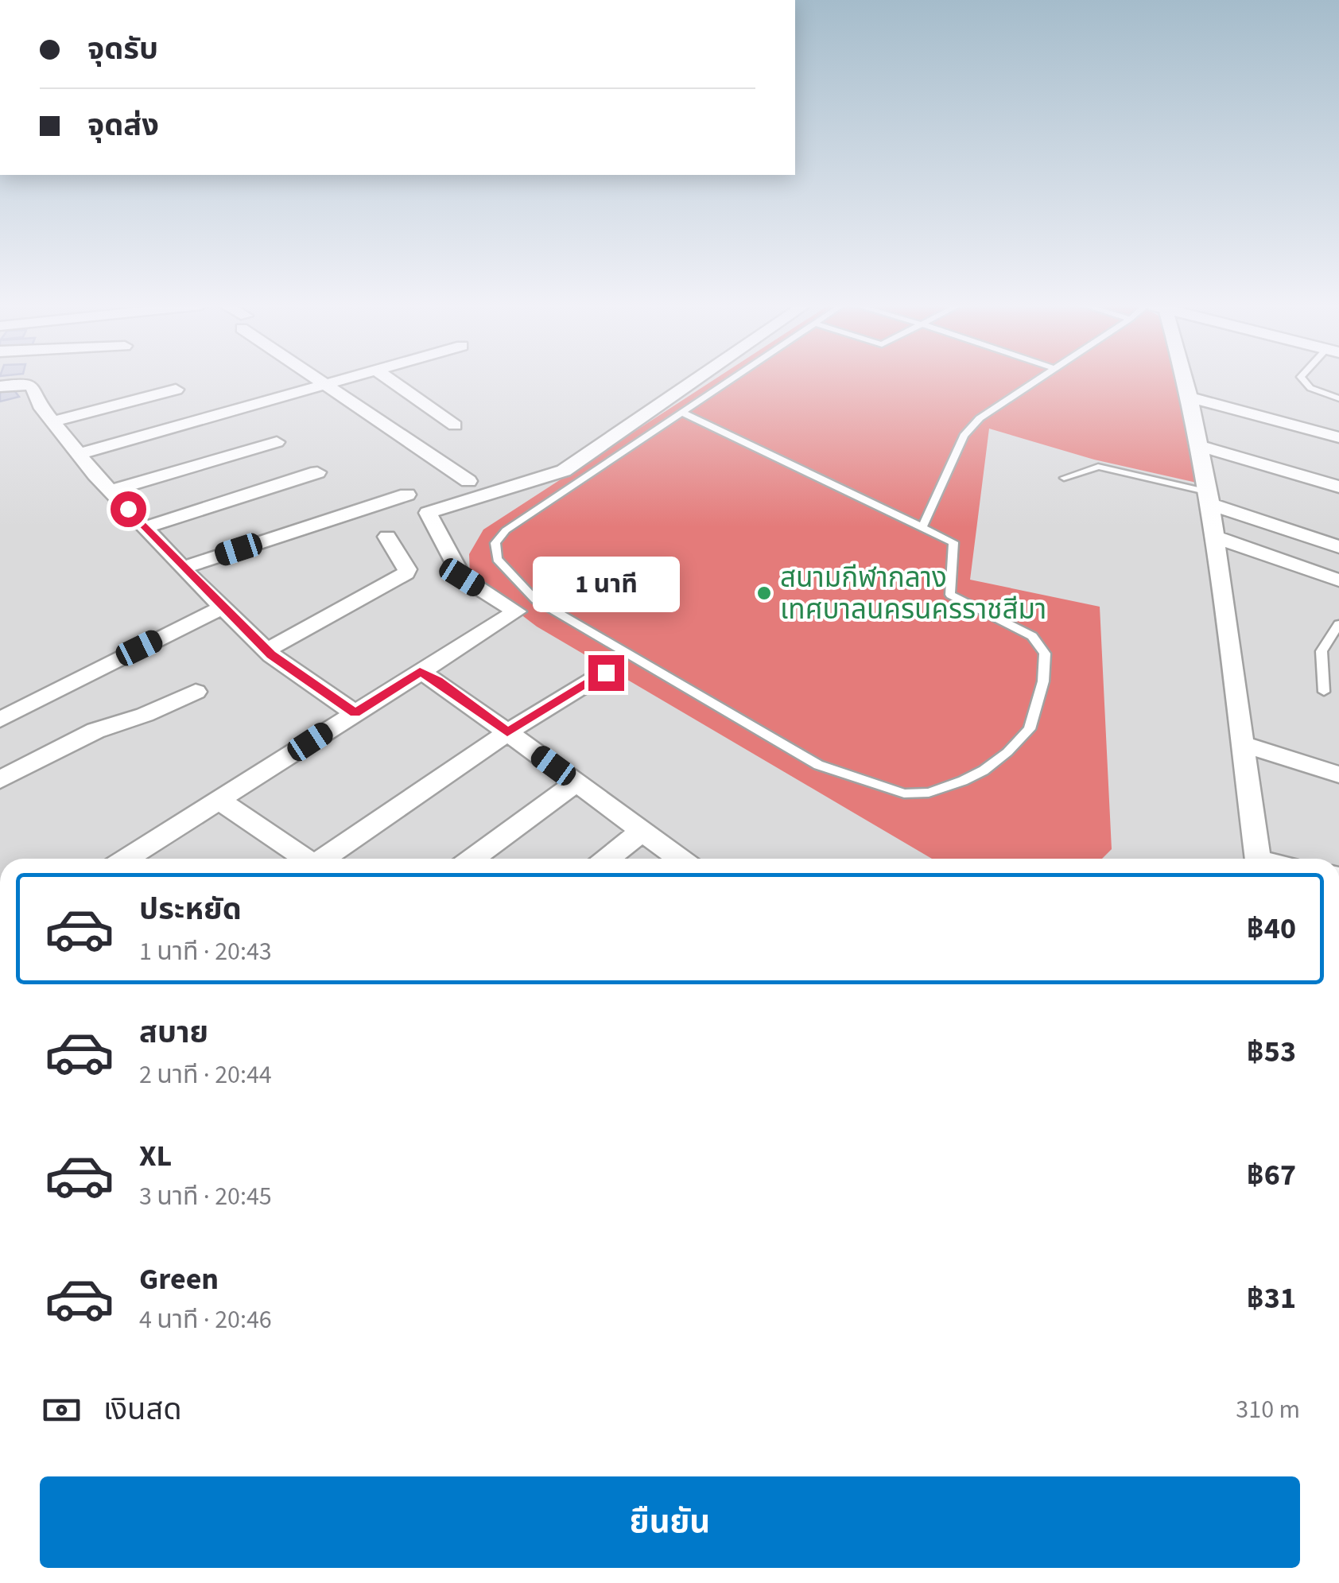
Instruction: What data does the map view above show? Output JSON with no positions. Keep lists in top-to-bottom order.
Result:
{
  "places": ["สนามกีฬากลาง เทศบาลนครนครราชสีมา"],
  "page": {
    "banner": ["จุดรับ", "จุดส่ง"],
    "bubble": "1 นาที",
    "list": [
      {
        "name": "ประหยัด",
        "note": "1 นาที · 20:43",
        "value": "฿40"
      },
      {
        "name": "สบาย",
        "note": "2 นาที · 20:44",
        "value": "฿53"
      },
      {
        "name": "XL",
        "note": "3 นาที · 20:45",
        "value": "฿67"
      },
      {
        "name": "Green",
        "note": "4 นาที · 20:46",
        "value": "฿31"
      }
    ],
    "pay": ["เงินสด", "310 m"],
    "buttons": "ยืนยัน"
  }
}
